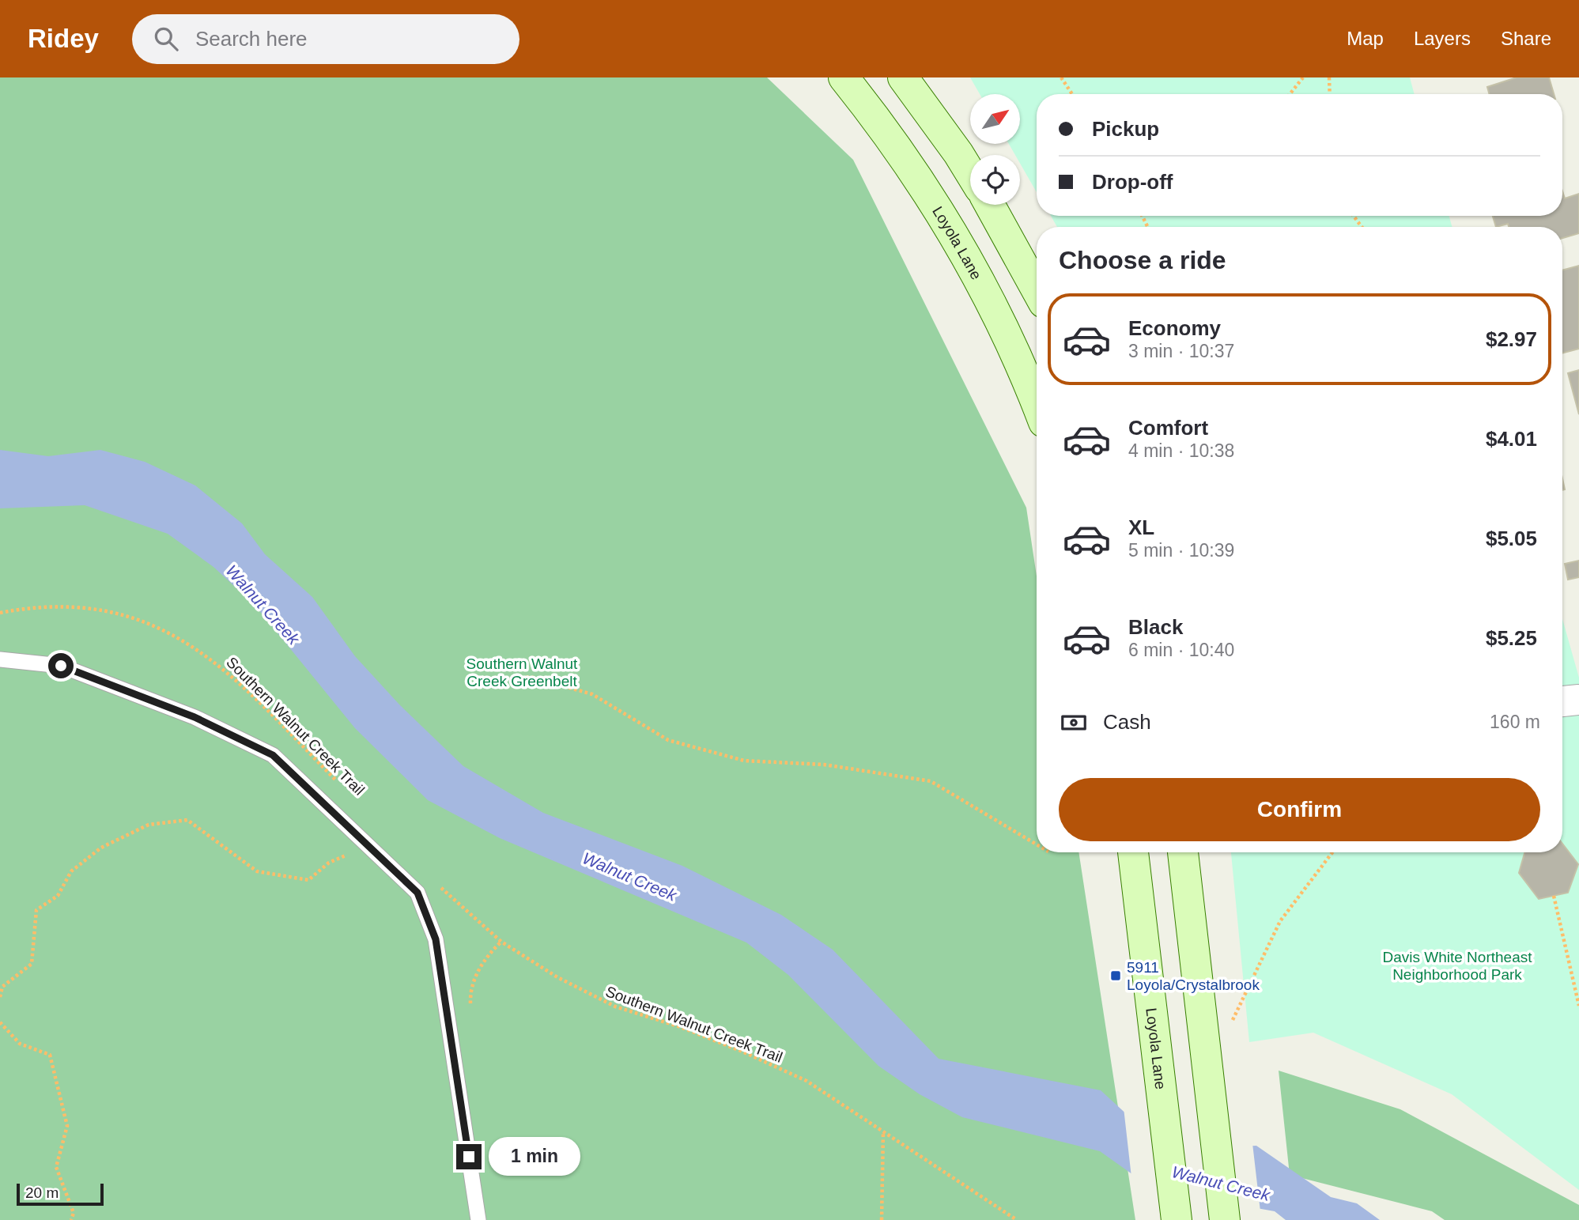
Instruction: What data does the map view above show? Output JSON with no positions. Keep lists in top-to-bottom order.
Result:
{
  "streets": {
    "main road": ["Loyola Lane"],
    "path": ["Southern Walnut Creek Trail"]
  },
  "water": ["Walnut Creek"],
  "parks": ["Southern Walnut Creek Greenbelt", "Davis White Northeast Neighborhood Park"],
  "places": {
    "transit": ["5911 Loyola/Crystalbrook"]
  },
  "scale_bar": "20 m",
  "north": "top right",
  "page": {
    "header": "Ridey",
    "search": "Search here",
    "nav": ["Map", "Layers", "Share"],
    "banner": ["Pickup", "Drop-off"],
    "heading": "Choose a ride",
    "list": [
      {
        "name": "Economy",
        "note": "3 min · 10:37",
        "value": "$2.97"
      },
      {
        "name": "Comfort",
        "note": "4 min · 10:38",
        "value": "$4.01"
      },
      {
        "name": "XL",
        "note": "5 min · 10:39",
        "value": "$5.05"
      },
      {
        "name": "Black",
        "note": "6 min · 10:40",
        "value": "$5.25"
      }
    ],
    "pay": ["Cash", "160 m"],
    "buttons": "Confirm",
    "bubble": "1 min",
    "scale": "20 m"
  }
}
